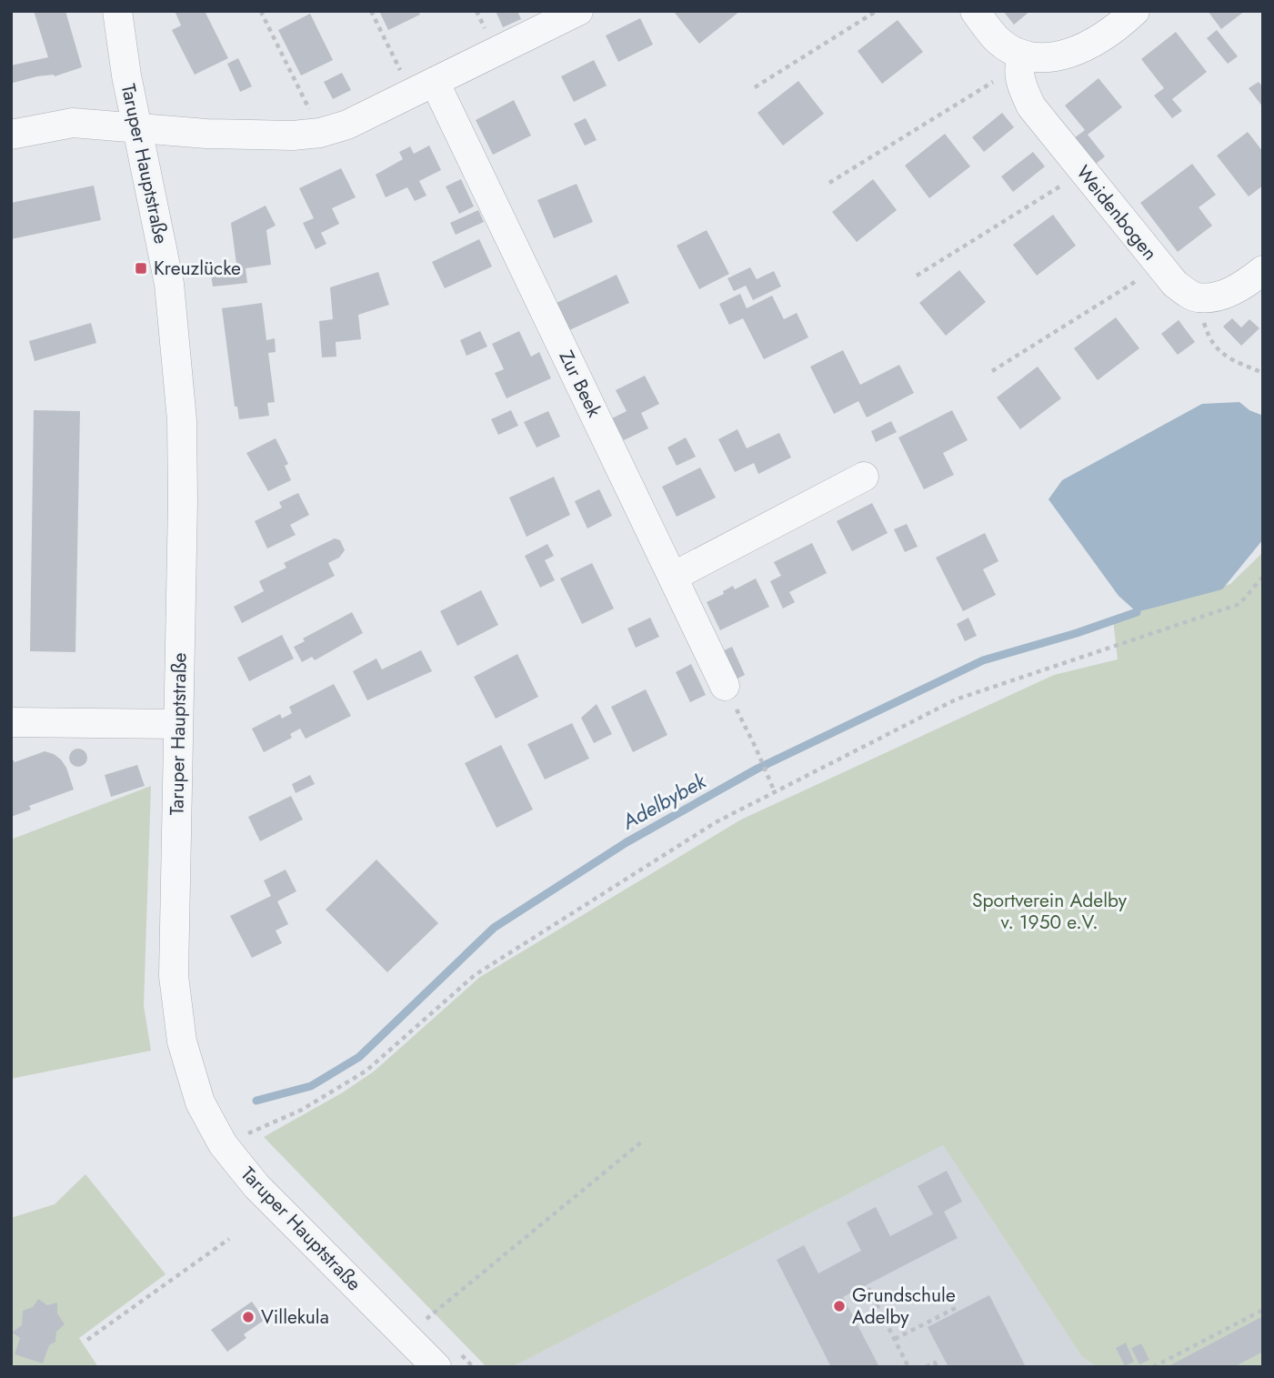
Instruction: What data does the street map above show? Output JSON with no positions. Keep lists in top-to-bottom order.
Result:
{
  "streets": {
    "street": ["Taruper Hauptstraße", "Weidenbogen", "Zur Beek"]
  },
  "water": ["Adelbybek"],
  "parks": ["Sportverein Adelby v. 1950 e.V."],
  "places": {
    "transit": ["Kreuzlücke"],
    "other": ["Grundschule Adelby", "Villekula"]
  }
}
